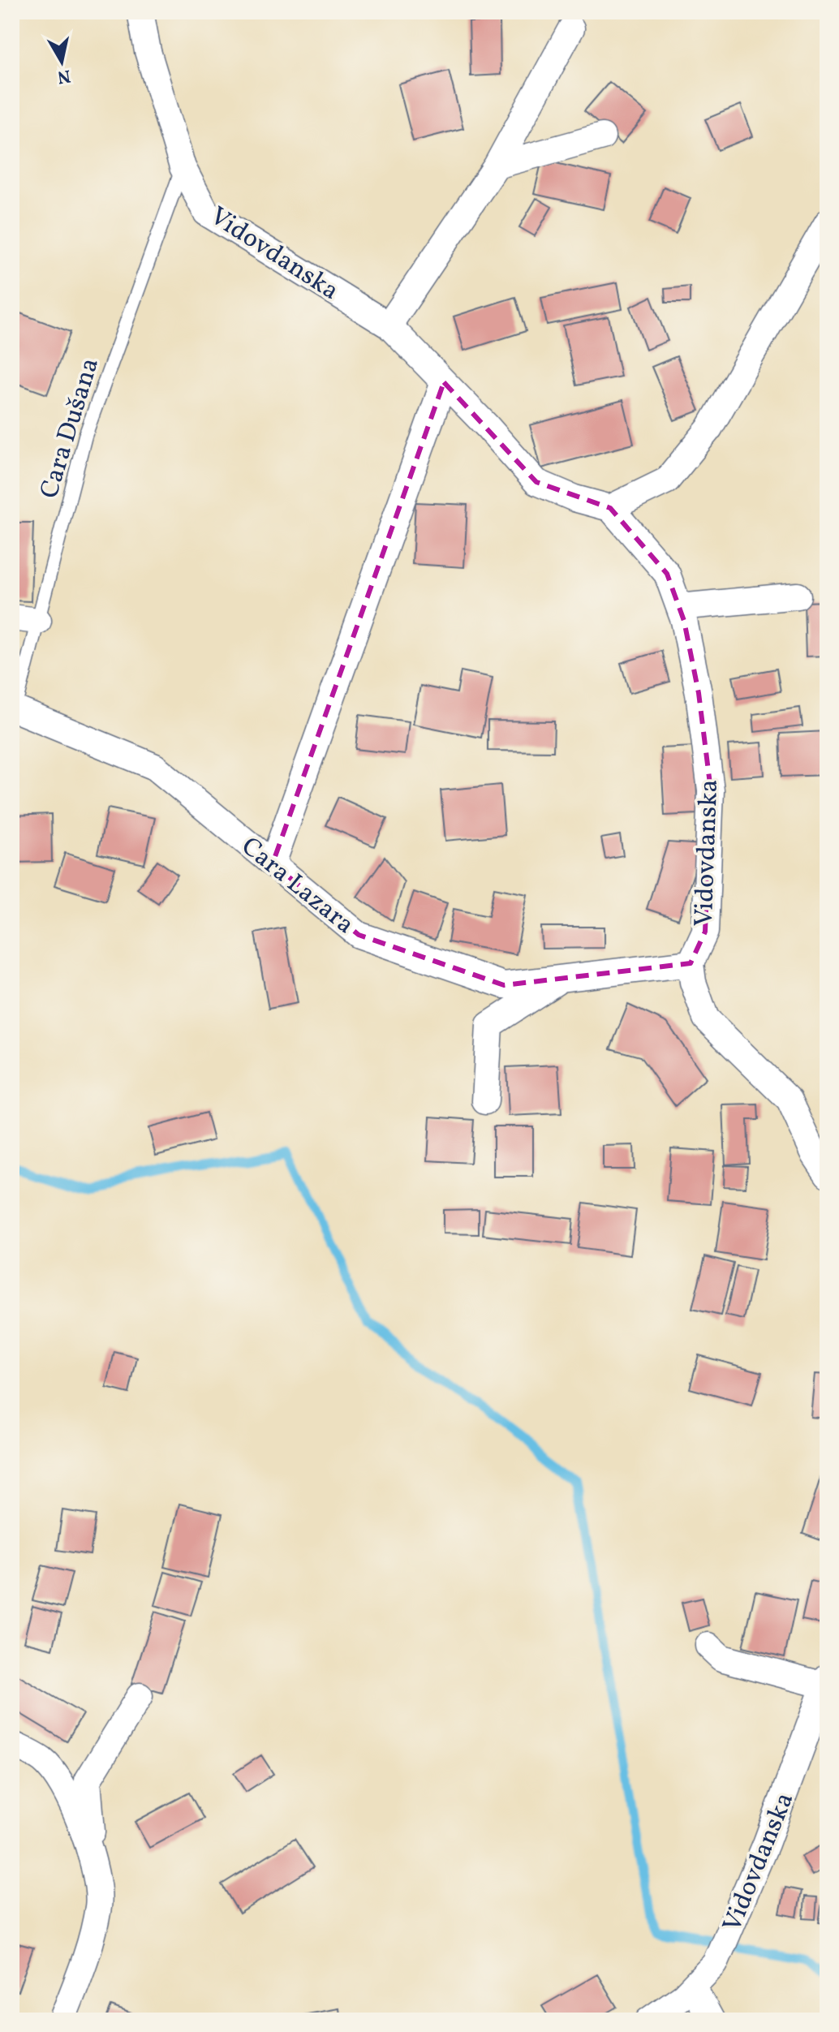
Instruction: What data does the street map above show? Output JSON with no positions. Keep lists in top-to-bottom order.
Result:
{
  "streets": {
    "street": ["Vidovdanska", "Cara Lazara"],
    "lane": ["Cara Dušana"]
  },
  "crossings": [
    ["Vidovdanska", "Cara Dušana"],
    ["Vidovdanska", "Cara Lazara"],
    ["Cara Dušana", "Cara Lazara"]
  ],
  "north": "bottom"
}
